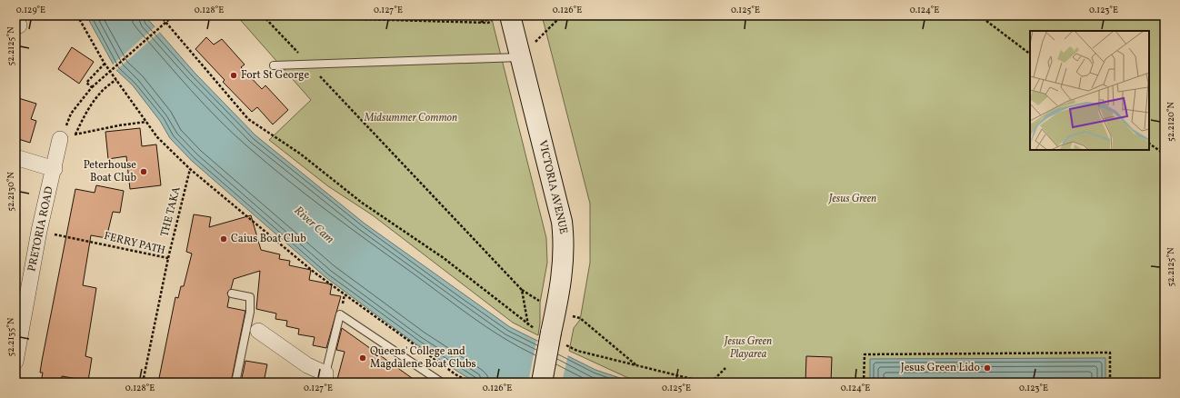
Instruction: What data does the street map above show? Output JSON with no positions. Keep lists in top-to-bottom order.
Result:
{
  "streets": {
    "street": ["VICTORIA AVENUE", "PRETORIA ROAD"],
    "path": ["THE TAKA", "FERRY PATH"]
  },
  "crossings": [
    ["THE TAKA", "FERRY PATH"],
    ["PRETORIA ROAD", "FERRY PATH"]
  ],
  "water": ["River Cam"],
  "parks": ["Midsummer Common", "Jesus Green", "Jesus Green Playarea"],
  "places": [
    "Fort St George",
    "Peterhouse Boat Club",
    "Caius Boat Club",
    "Queens' College and Magdalene Boat Clubs",
    "Jesus Green Lido"
  ],
  "coordinates": [
    "0.129°E",
    "0.128°E",
    "0.127°E",
    "0.126°E",
    "0.125°E",
    "0.124°E",
    "0.123°E",
    "52.2125°N",
    "52.2120°N",
    "52.2130°N",
    "52.2135°N"
  ]
}
